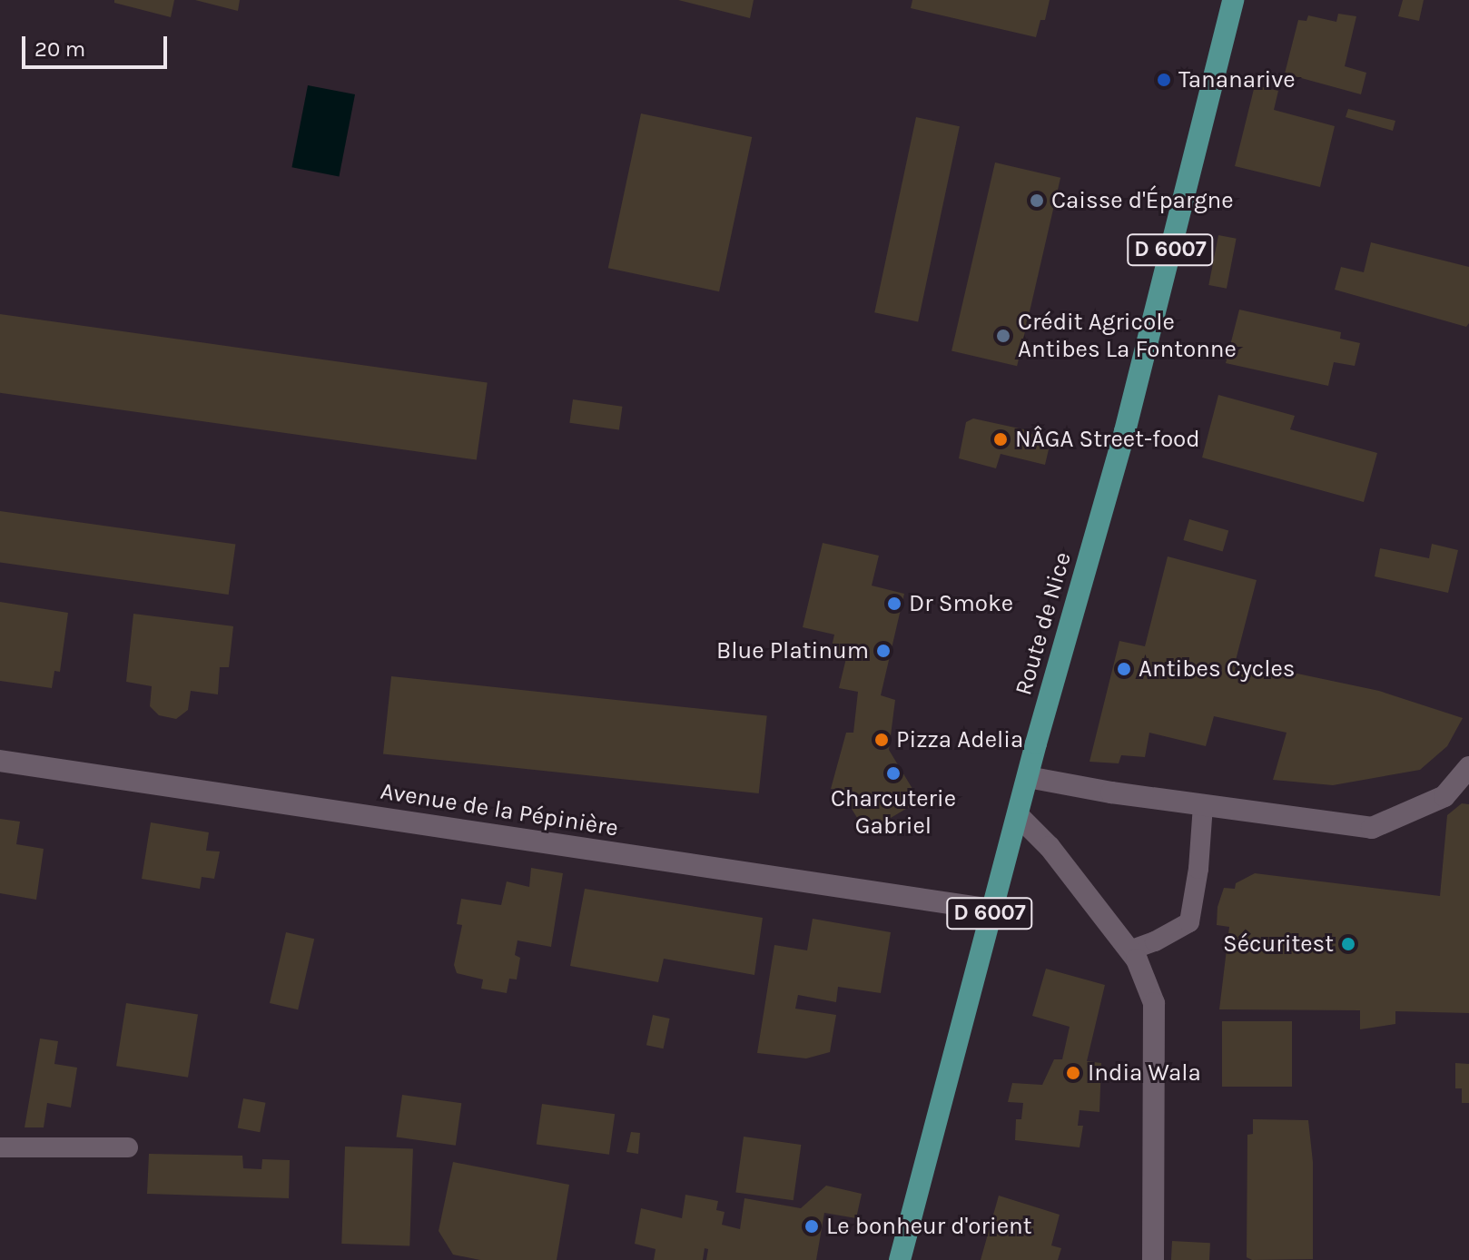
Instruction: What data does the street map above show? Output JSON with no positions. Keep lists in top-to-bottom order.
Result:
{
  "streets": {
    "main road": ["D 6007", "Route de Nice"],
    "street": ["Avenue de la Pépinière"]
  },
  "crossings": [
    ["Route de Nice", "Avenue de la Pépinière"]
  ],
  "places": [
    "Tananarive",
    "Caisse d'Épargne",
    "Crédit Agricole Antibes La Fontonne",
    "NÂGA Street-food",
    "Dr Smoke",
    "Blue Platinum",
    "Antibes Cycles",
    "Pizza Adelia",
    "Charcuterie Gabriel",
    "Sécuritest",
    "India Wala",
    "Le bonheur d'orient"
  ],
  "scale_bar": "20 m"
}
